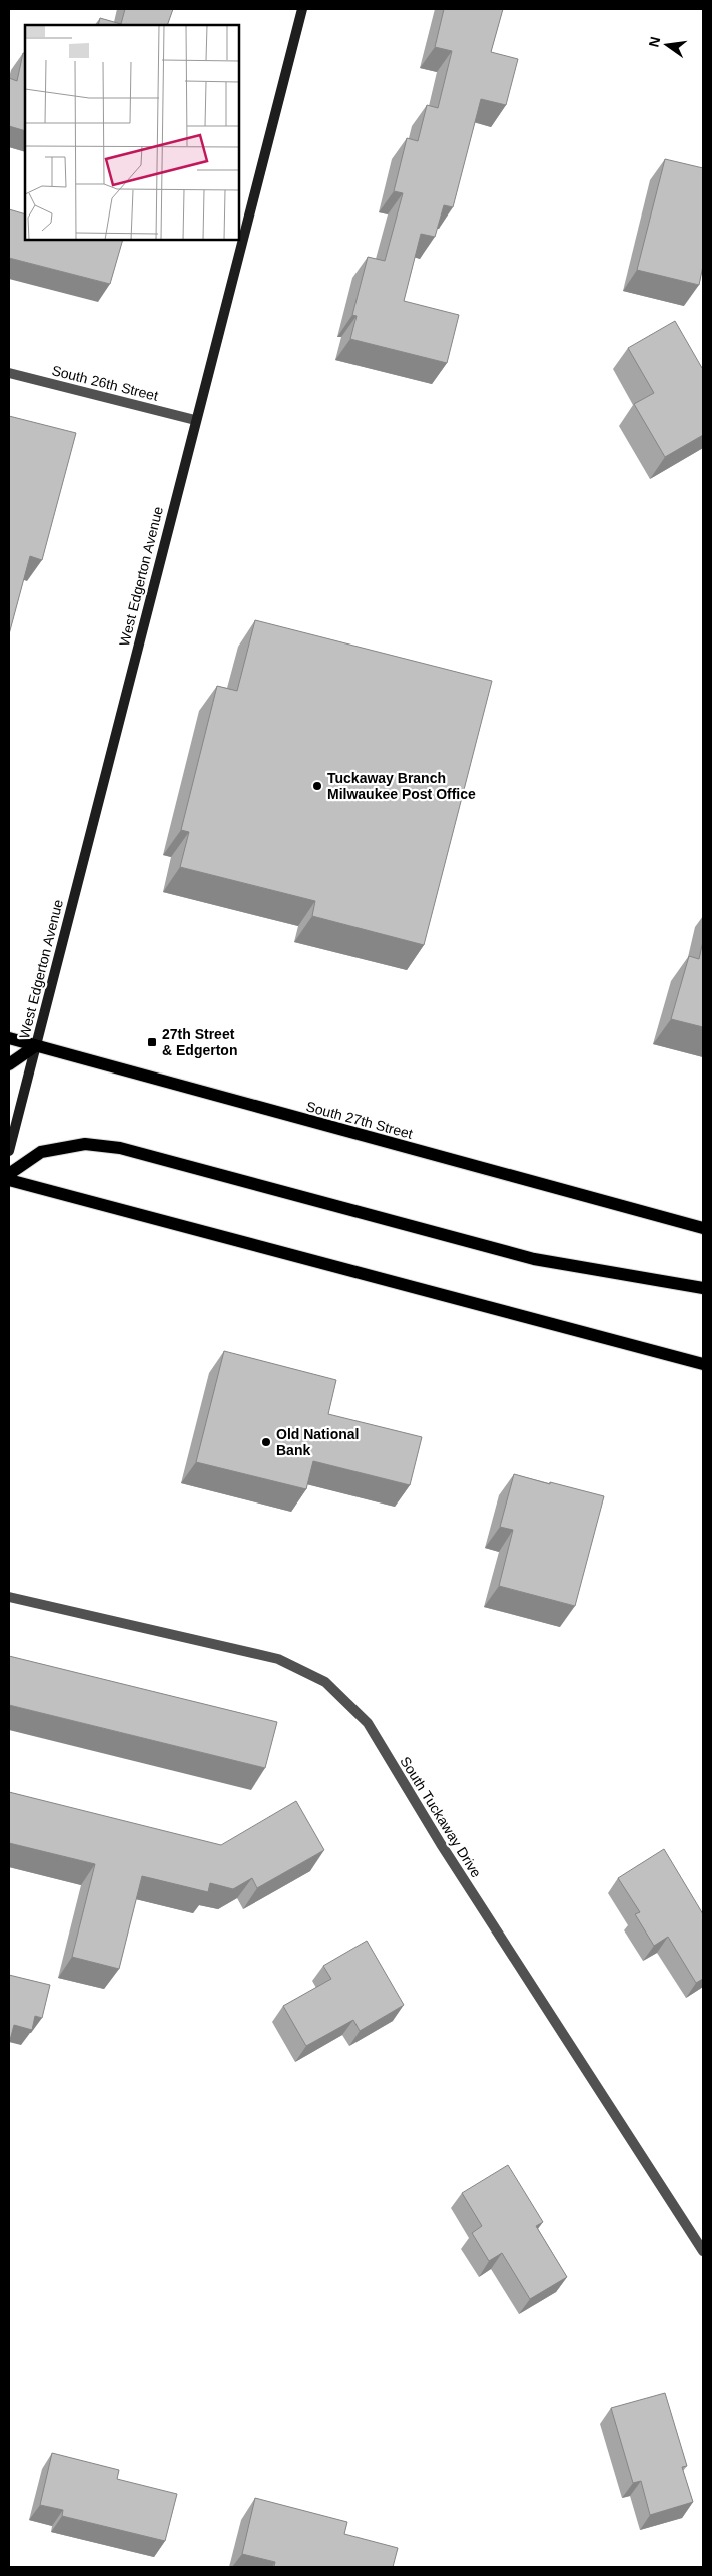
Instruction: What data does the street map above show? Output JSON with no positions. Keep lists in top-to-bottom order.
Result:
{
  "streets": {
    "main road": ["South 27th Street"],
    "street": ["South 26th Street", "West Edgerton Avenue", "South Tuckaway Drive"]
  },
  "crossings": [
    ["South 26th Street", "West Edgerton Avenue"],
    ["West Edgerton Avenue", "South 27th Street"]
  ],
  "places": {
    "other": ["Tuckaway Branch Milwaukee Post Office", "Old National Bank"],
    "transit": ["27th Street & Edgerton"]
  },
  "north": "left"
}
